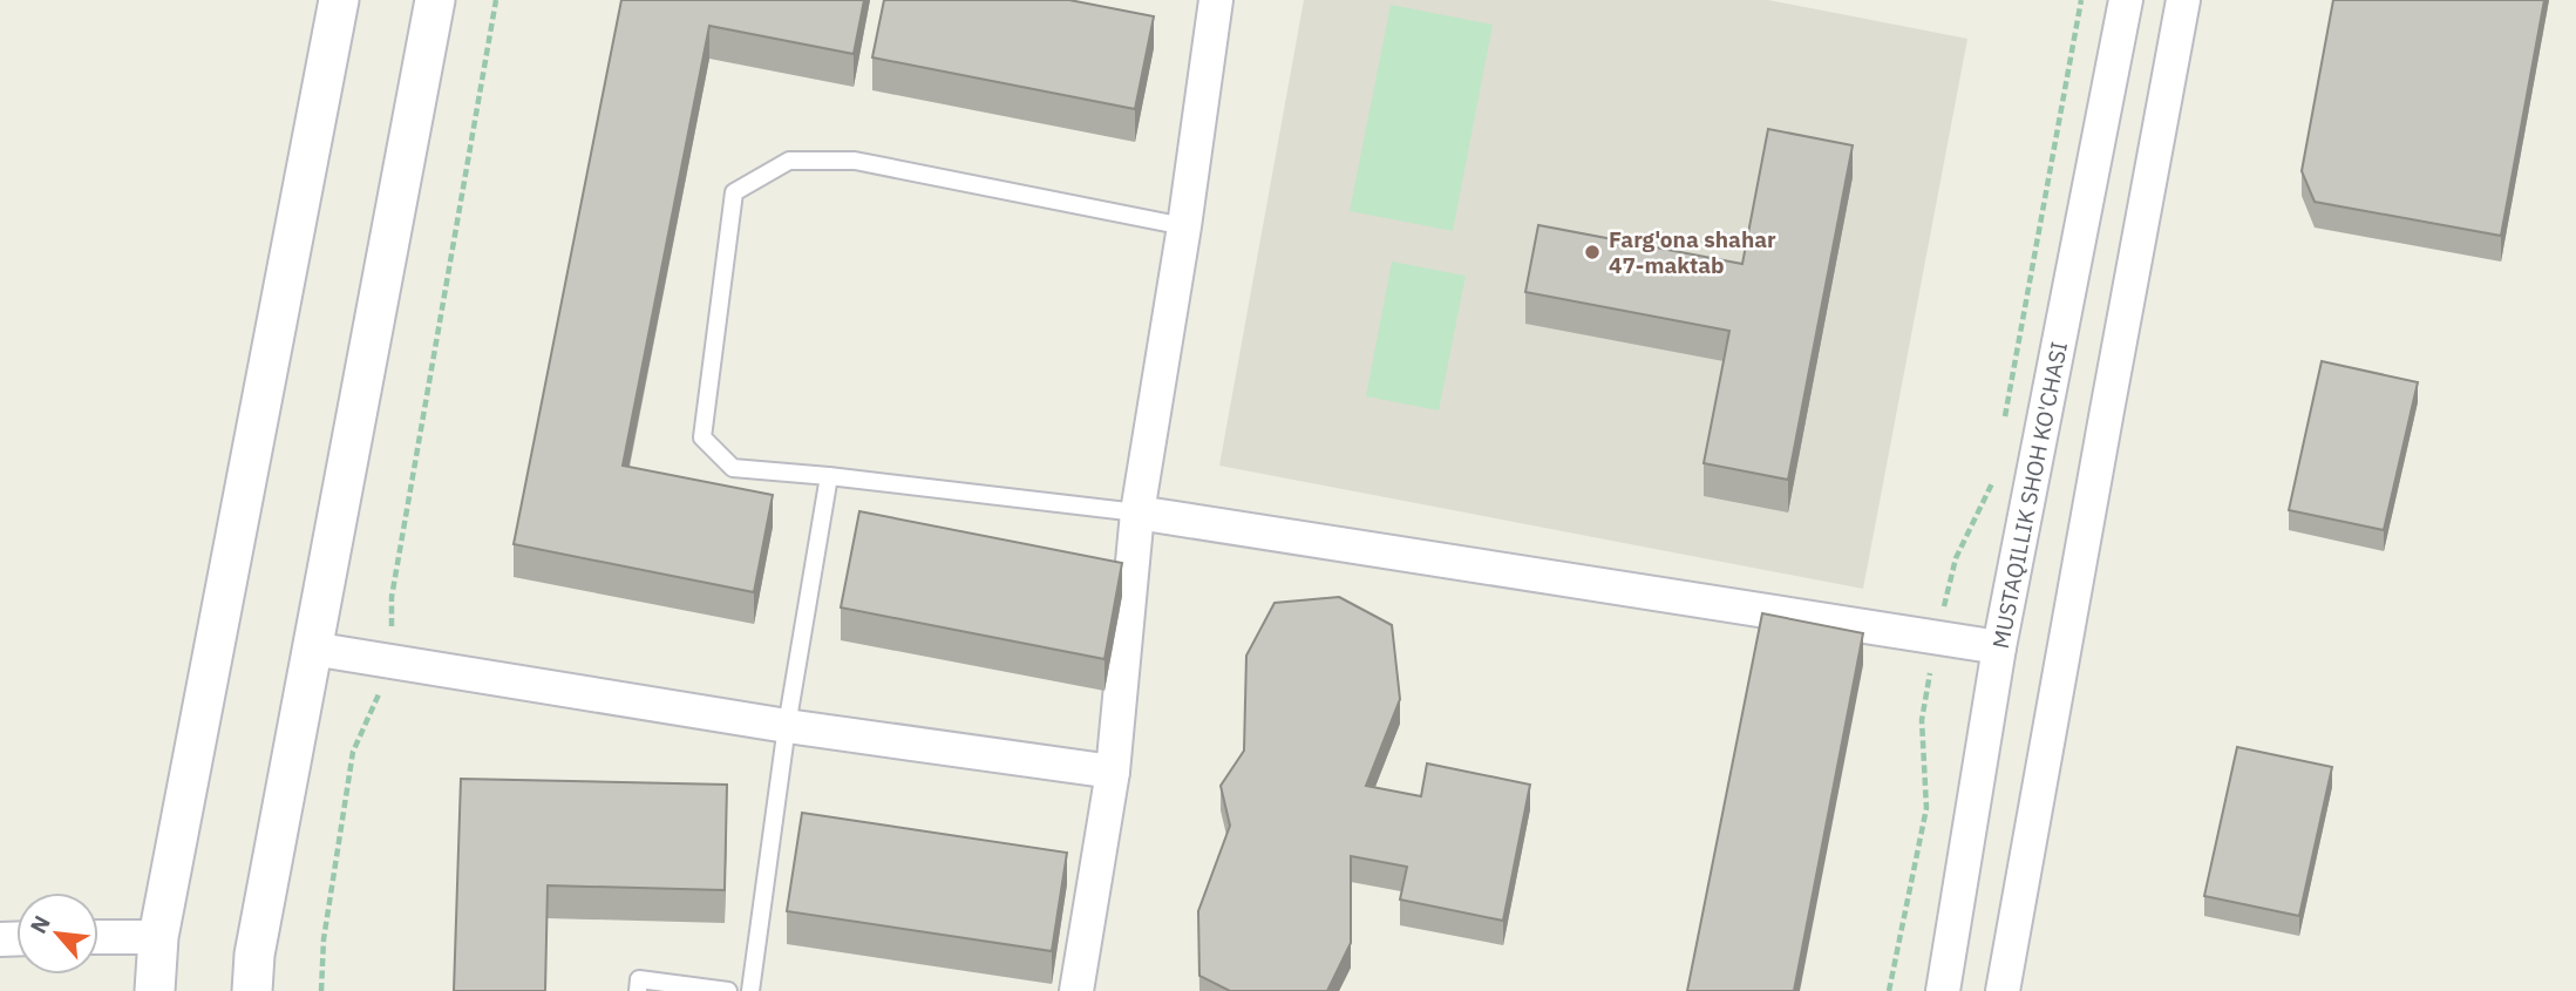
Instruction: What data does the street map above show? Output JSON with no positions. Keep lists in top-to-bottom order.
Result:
{
  "streets": {
    "street": ["MUSTAQILLIK SHOH KO'CHASI"]
  },
  "places": ["Farg'ona shahar 47-maktab"],
  "north": "top left"
}
